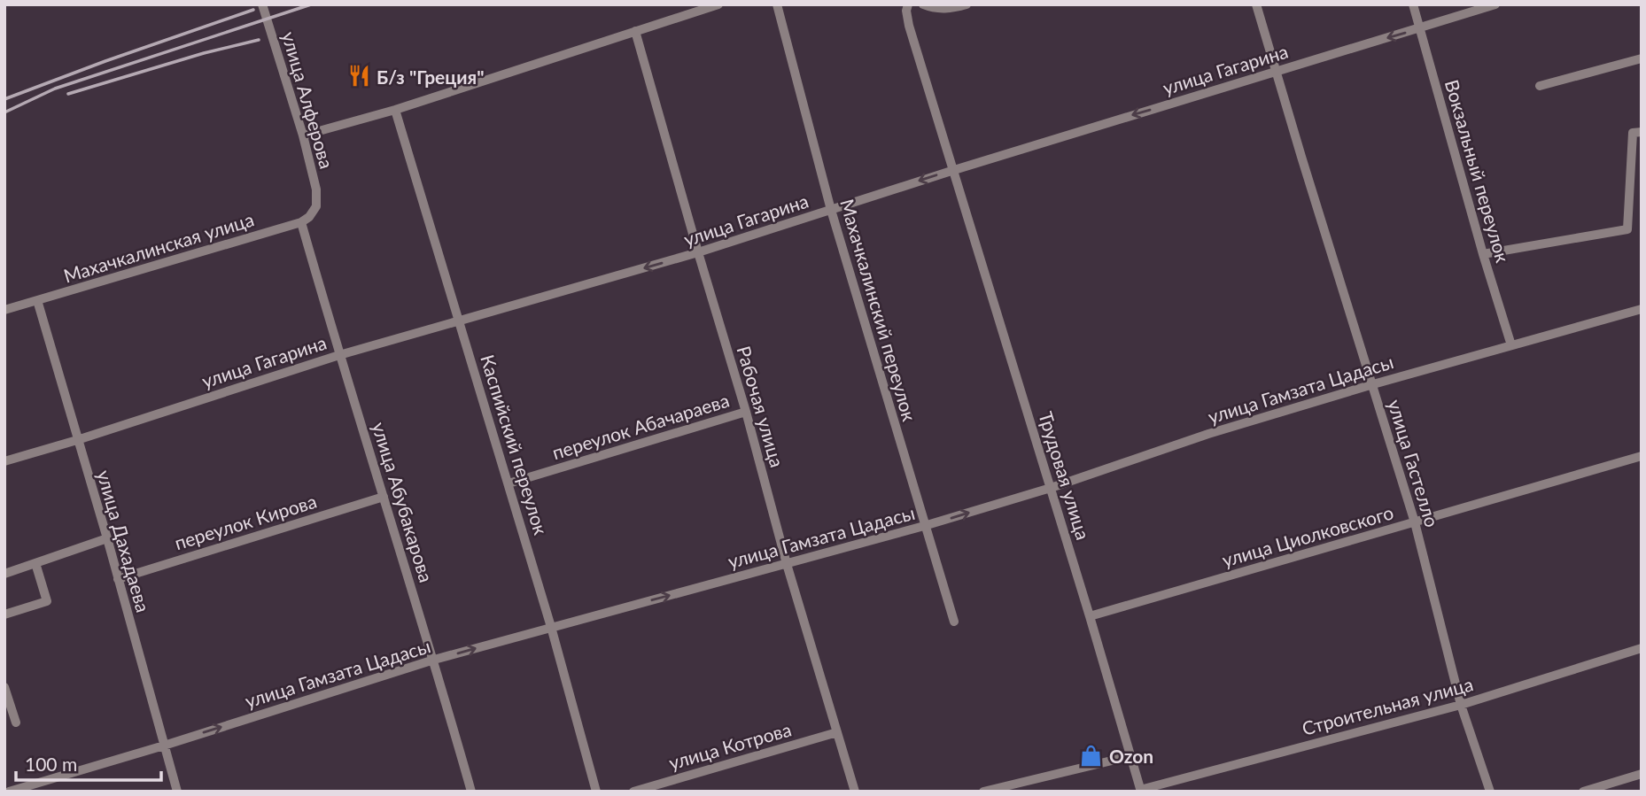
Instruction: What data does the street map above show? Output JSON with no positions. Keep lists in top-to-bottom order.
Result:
{
  "streets": {
    "street": [
      "улица Гагарина",
      "улица Алферова",
      "Вокзальный переулок",
      "Махачкалинская улица",
      "Махачкалинский переулок",
      "улица Гамзата Цадасы",
      "Рабочая улица",
      "переулок Абачараева",
      "Каспийский переулок",
      "улица Гастелло",
      "Трудовая улица",
      "улица Абубакарова",
      "переулок Кирова",
      "улица Циолковского",
      "улица Дахадаева",
      "Строительная улица",
      "улица Котрова"
    ]
  },
  "crossings": [
    ["улица Гагарина", "Вокзальный переулок"],
    ["улица Гагарина", "Махачкалинский переулок"],
    ["улица Гагарина", "Рабочая улица"],
    ["улица Гагарина", "Каспийский переулок"],
    ["улица Гагарина", "улица Гастелло"],
    ["улица Гагарина", "Трудовая улица"],
    ["улица Гагарина", "улица Абубакарова"],
    ["улица Гагарина", "улица Дахадаева"],
    ["улица Алферова", "Махачкалинская улица"],
    ["улица Алферова", "улица Абубакарова"],
    ["Вокзальный переулок", "улица Гамзата Цадасы"],
    ["Махачкалинская улица", "улица Абубакарова"],
    ["Махачкалинская улица", "улица Дахадаева"],
    ["Махачкалинский переулок", "улица Гамзата Цадасы"],
    ["улица Гамзата Цадасы", "Рабочая улица"],
    ["улица Гамзата Цадасы", "Каспийский переулок"],
    ["улица Гамзата Цадасы", "улица Гастелло"],
    ["улица Гамзата Цадасы", "Трудовая улица"],
    ["улица Гамзата Цадасы", "улица Абубакарова"],
    ["улица Гамзата Цадасы", "улица Дахадаева"],
    ["Рабочая улица", "переулок Абачараева"],
    ["Рабочая улица", "улица Котрова"],
    ["переулок Абачараева", "Каспийский переулок"],
    ["улица Гастелло", "улица Циолковского"],
    ["улица Гастелло", "Строительная улица"],
    ["Трудовая улица", "улица Циолковского"],
    ["Трудовая улица", "Строительная улица"],
    ["улица Абубакарова", "переулок Кирова"],
    ["переулок Кирова", "улица Дахадаева"]
  ],
  "one_way": ["улица Гагарина", "улица Гамзата Цадасы"],
  "places": {
    "restaurant": ["Б/з \"Греция\""],
    "shop": ["Ozon"]
  },
  "scale_bar": "100 m"
}
